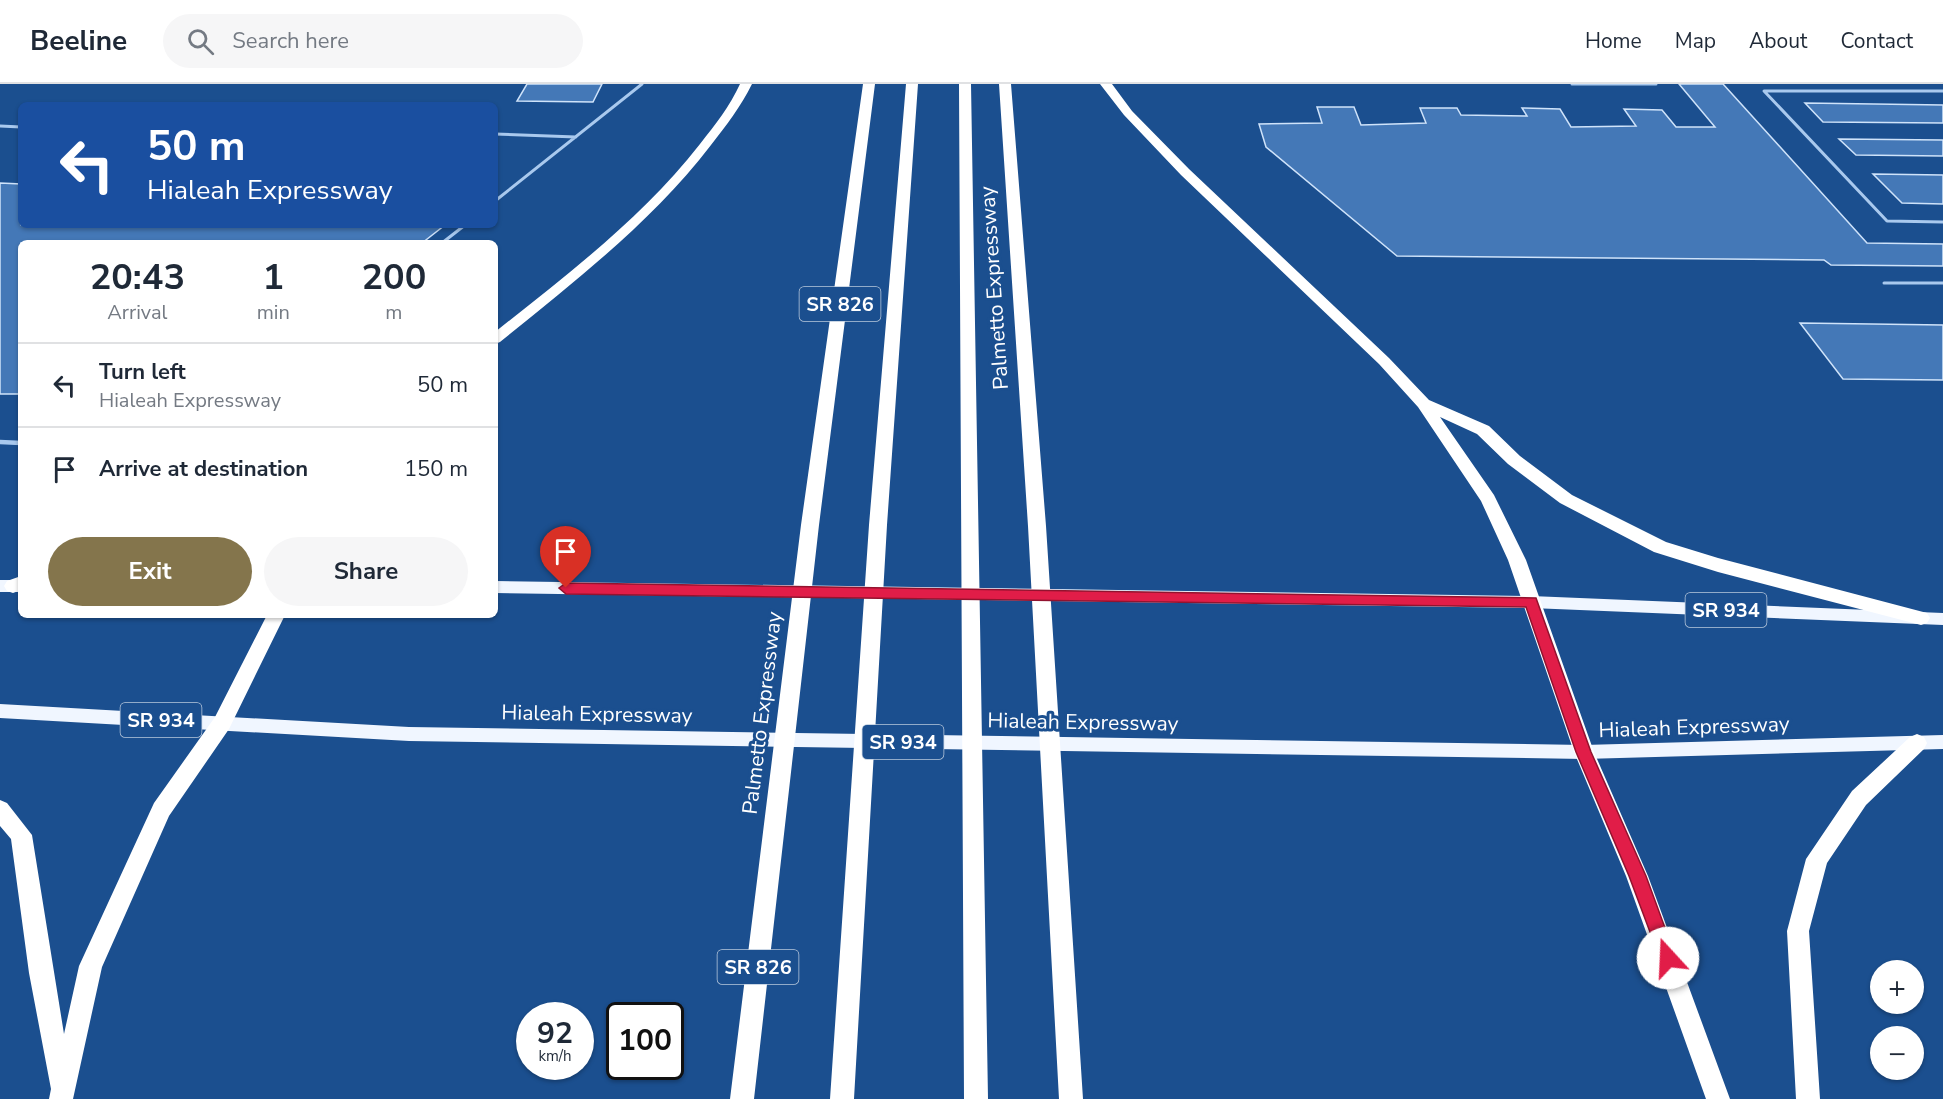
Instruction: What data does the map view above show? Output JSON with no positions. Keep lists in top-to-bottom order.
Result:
{
  "streets": {
    "highway": ["Palmetto Expressway", "SR 826"],
    "main road": ["SR 934", "Hialeah Expressway"]
  },
  "crossings": [
    ["SR 934", "Hialeah Expressway"]
  ],
  "page": {
    "header": "Beeline",
    "search": "Search here",
    "nav": [
      "Home",
      "Map",
      "About",
      "Contact"
    ],
    "turn": ["50 m", "Hialeah Expressway"],
    "eta": [
      "20:43",
      "Arrival",
      "1",
      "min",
      "200",
      "m"
    ],
    "list": [
      {
        "name": "Turn left",
        "note": "Hialeah Expressway",
        "value": "50 m"
      },
      {
        "name": "Arrive at destination",
        "value": "150 m"
      }
    ],
    "buttons": ["Exit", "Share"],
    "map_buttons": ["+", "−"],
    "speed": "92 km/h",
    "limit": "100"
  }
}
